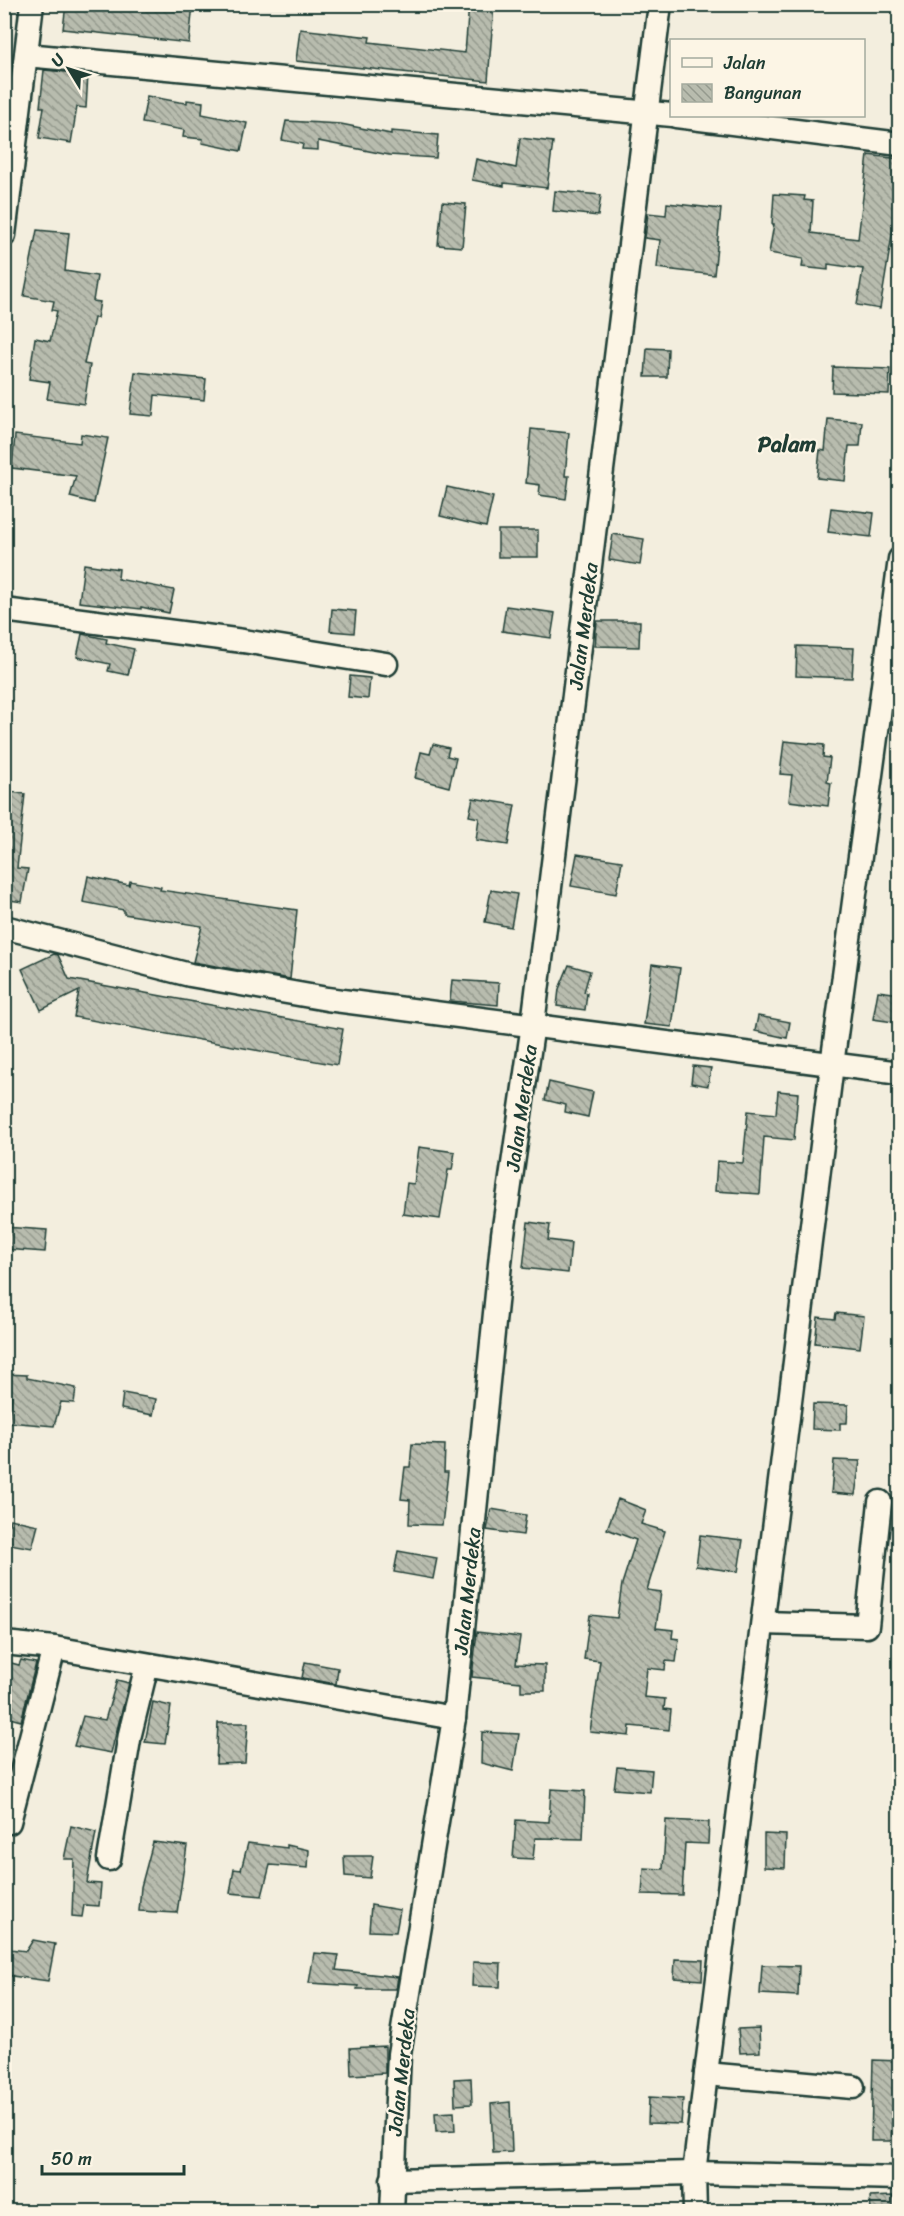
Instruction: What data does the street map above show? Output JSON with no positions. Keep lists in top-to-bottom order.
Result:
{
  "streets": {
    "street": ["Jalan Merdeka"]
  },
  "districts": ["Palam"],
  "legend": ["Jalan", "Bangunan"],
  "scale_bar": "50 m",
  "north": "top left"
}
